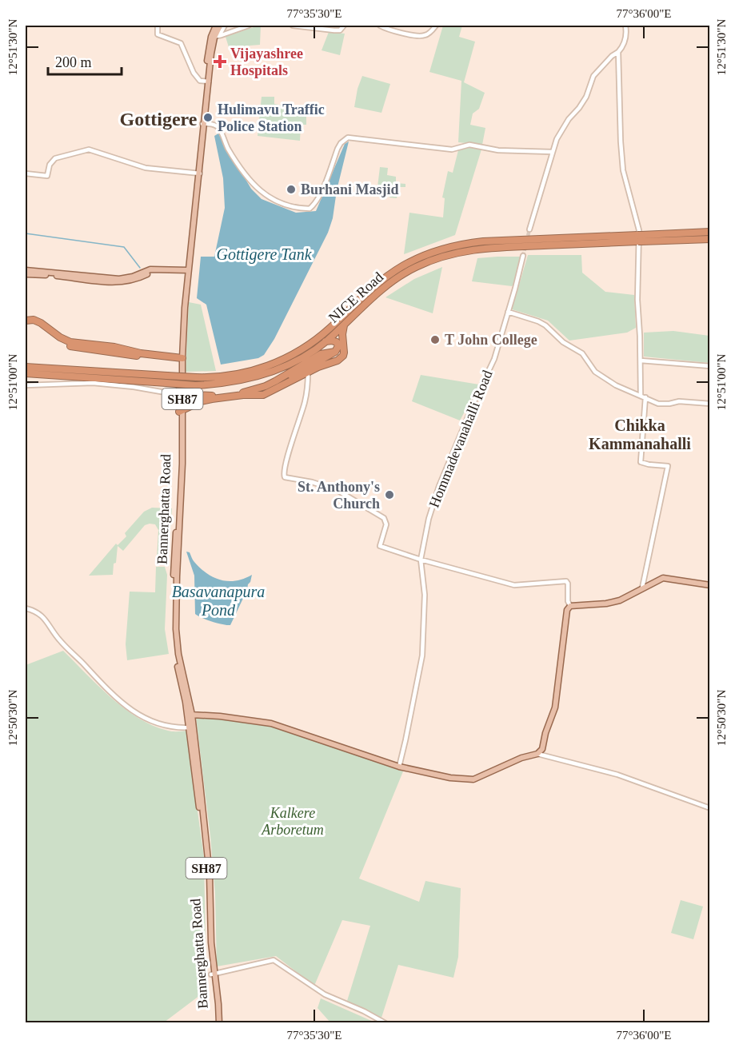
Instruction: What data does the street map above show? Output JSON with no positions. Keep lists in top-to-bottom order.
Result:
{
  "streets": {
    "highway": ["NICE Road"],
    "main road": ["SH87", "Bannerghatta Road"],
    "street": ["Hommadevanahalli Road"]
  },
  "districts": ["Gottigere", "Chikka Kammanahalli"],
  "water": ["Gottigere Tank", "Basavanapura Pond"],
  "parks": ["Kalkere Arboretum"],
  "places": {
    "health": ["Vijayashree Hospitals"],
    "other": [
      "Hulimavu Traffic Police Station",
      "Burhani Masjid",
      "T John College",
      "St. Anthony's Church"
    ]
  },
  "scale_bar": "200 m",
  "coordinates": [
    "77°35'30\"E",
    "77°36'00\"E",
    "12°51'30\"N",
    "12°51'00\"N",
    "12°50'30\"N"
  ]
}
